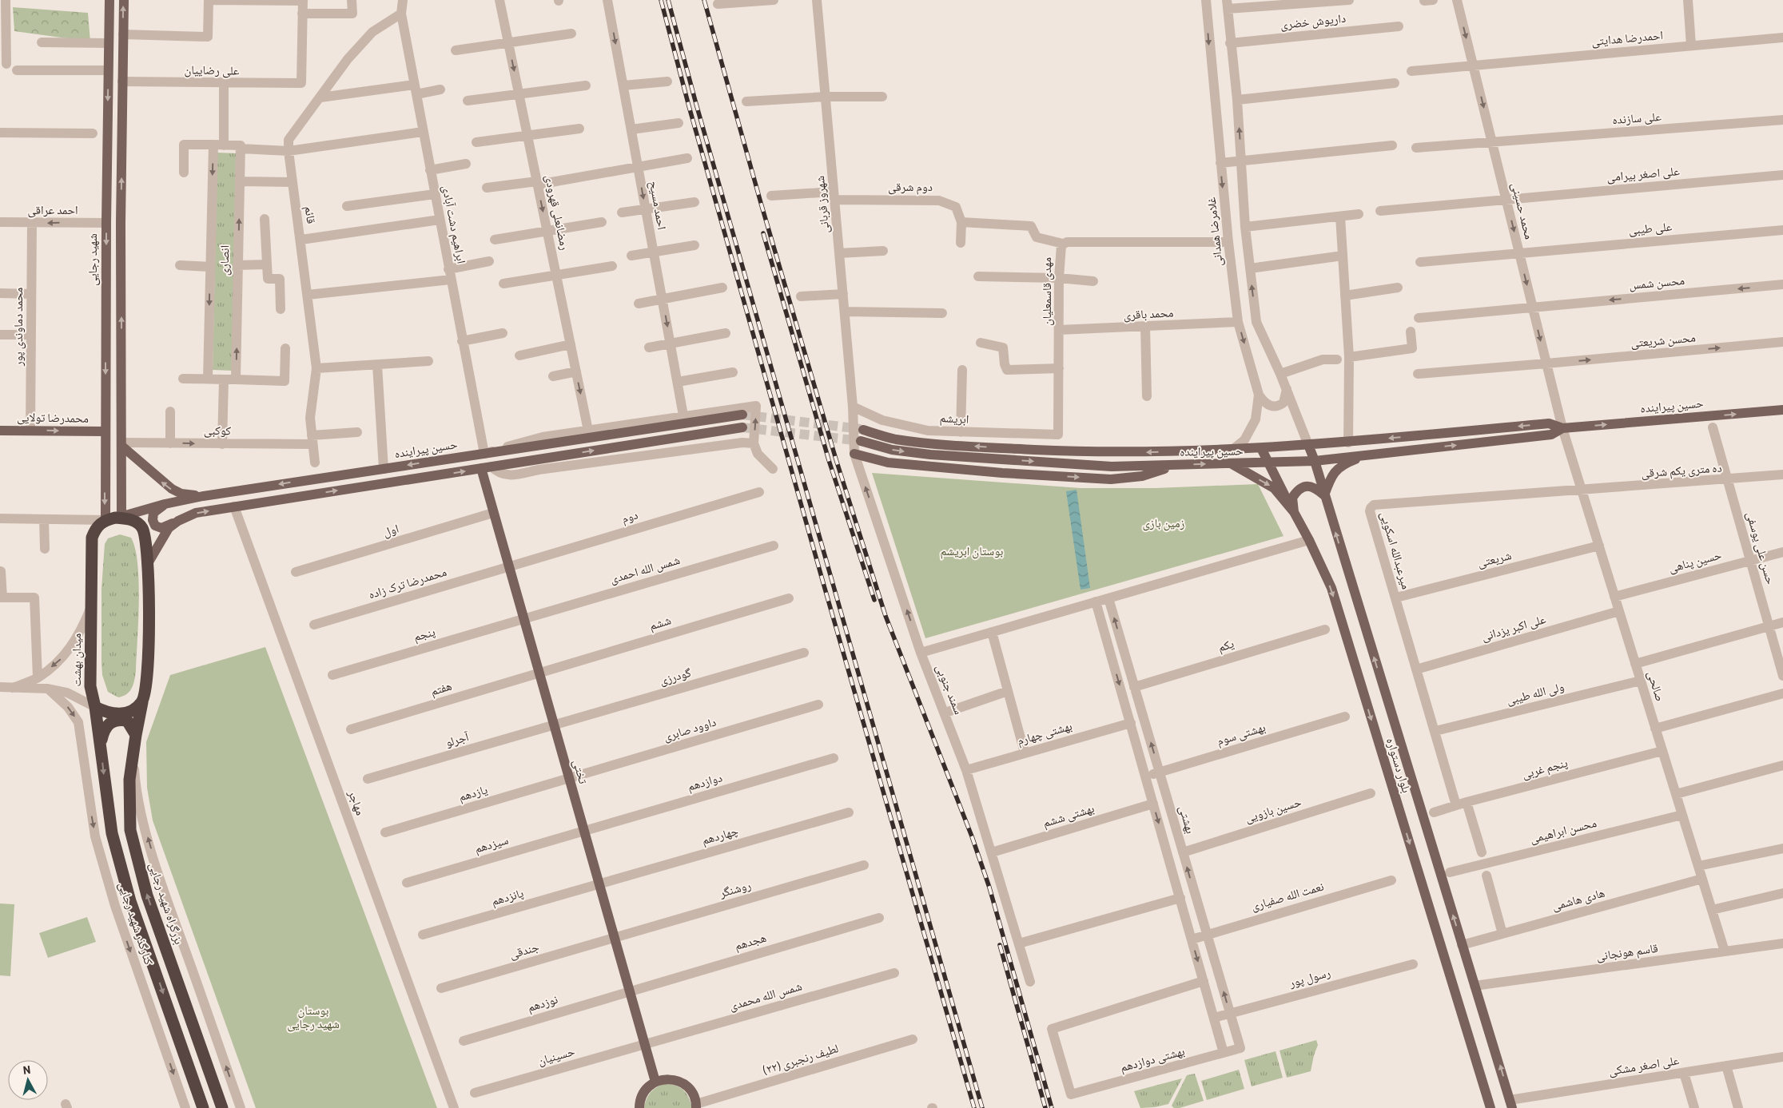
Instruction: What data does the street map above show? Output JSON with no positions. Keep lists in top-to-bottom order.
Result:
{
  "streets": {
    "highway": ["میدان بهشت", "بزرگراه شهید رجایی"],
    "main road": [
      "شهید رجایی",
      "حسین پیراینده",
      "محمدرضا تولایی",
      "بلوار دستواره",
      "تختی"
    ],
    "street": [
      "داریوش خضری",
      "احمدرضا هدایتی",
      "علی رضاییان",
      "علی سازنده",
      "علی اصغر بیرامی",
      "دوم شرقی",
      "شهروز قربانی",
      "احمد مسیح",
      "احمد عراقی",
      "محمد حسینی",
      "رمضانعلی قهرودی",
      "قائم",
      "ابراهیم دشت آبادی",
      "علی طیبی",
      "غلامرضا همدانی",
      "انصاری",
      "محسن شمس",
      "مهدی قاسمعلیان",
      "محمد باقری",
      "محمد دماوندی پور",
      "محسن شریعتی",
      "ابریشم",
      "کوکبی",
      "ده متری یکم شرقی",
      "دوم",
      "اول",
      "حسن علی یوسفی",
      "میرعبدالله اسکویی",
      "شریعتی",
      "حسین پناهی",
      "شمس الله احمدی",
      "محمدرضا ترک زاده",
      "ششم",
      "علی اکبر یزدانی",
      "پنجم",
      "یکم",
      "گودرزی",
      "صالحی",
      "هفتم",
      "سمند جنوبی",
      "ولی الله طیبی",
      "داوود صابری",
      "بهشتی چهارم",
      "بهشتی سوم",
      "آجرلو",
      "پنجم غربی",
      "دوازدهم",
      "یازدهم",
      "مهاجر",
      "حسین بازویی",
      "بهشتی ششم",
      "بهشتی",
      "محسن ابراهیمی",
      "چهاردهم",
      "سیزدهم",
      "روشنگر",
      "نعمت الله صفیاری",
      "پانزدهم",
      "هادی هاشمی",
      "کنارگذر شهید رجایی",
      "هجدهم",
      "جندقی",
      "قاسم هونجانی",
      "رسول پور",
      "شمس الله محمدی",
      "نوزدهم",
      "حسینیان",
      "لطیف رنجبری (۲۲)",
      "بهشتی دوازدهم",
      "علی اصغر مشکی"
    ]
  },
  "crossings": [
    ["احمدرضا هدایتی", "محمد حسینی"],
    ["علی رضاییان", "انصاری"],
    ["علی سازنده", "محمد حسینی"],
    ["علی اصغر بیرامی", "محمد حسینی"],
    ["دوم شرقی", "شهروز قربانی"],
    ["شهروز قربانی", "ابریشم"],
    ["شهروز قربانی", "سمند جنوبی"],
    ["احمد عراقی", "شهید رجایی"],
    ["احمد عراقی", "محمد دماوندی پور"],
    ["محمد حسینی", "علی طیبی"],
    ["محمد حسینی", "محسن شمس"],
    ["محمد حسینی", "محسن شریعتی"],
    ["محمد حسینی", "حسین پیراینده"],
    ["محمد حسینی", "صالحی"],
    ["قائم", "ابراهیم دشت آبادی"],
    ["قائم", "کوکبی"],
    ["ابراهیم دشت آبادی", "حسین پیراینده"],
    ["غلامرضا همدانی", "مهدی قاسمعلیان"],
    ["غلامرضا همدانی", "محمد باقری"],
    ["غلامرضا همدانی", "حسین پیراینده"],
    ["شهید رجایی", "حسین پیراینده"],
    ["شهید رجایی", "محمدرضا تولایی"],
    ["شهید رجایی", "میدان بهشت"],
    ["مهدی قاسمعلیان", "محمد باقری"],
    ["مهدی قاسمعلیان", "ابریشم"],
    ["محمد دماوندی پور", "محمدرضا تولایی"],
    ["حسین پیراینده", "میدان بهشت"],
    ["حسین پیراینده", "صالحی"],
    ["حسین پیراینده", "بلوار دستواره"],
    ["ابریشم", "سمند جنوبی"],
    ["ده متری یکم شرقی", "حسن علی یوسفی"],
    ["ده متری یکم شرقی", "میرعبدالله اسکویی"],
    ["ده متری یکم شرقی", "صالحی"],
    ["دوم", "محمدرضا ترک زاده"],
    ["دوم", "تختی"],
    ["اول", "تختی"],
    ["حسن علی یوسفی", "حسین پناهی"],
    ["میرعبدالله اسکویی", "شریعتی"],
    ["میرعبدالله اسکویی", "علی اکبر یزدانی"],
    ["میرعبدالله اسکویی", "صالحی"],
    ["میرعبدالله اسکویی", "ولی الله طیبی"],
    ["میرعبدالله اسکویی", "پنجم غربی"],
    ["شریعتی", "صالحی"],
    ["حسین پناهی", "صالحی"],
    ["شمس الله احمدی", "پنجم"],
    ["شمس الله احمدی", "تختی"],
    ["محمدرضا ترک زاده", "تختی"],
    ["ششم", "هفتم"],
    ["ششم", "تختی"],
    ["علی اکبر یزدانی", "صالحی"],
    ["پنجم", "تختی"],
    ["یکم", "بهشتی"],
    ["گودرزی", "آجرلو"],
    ["گودرزی", "تختی"],
    ["صالحی", "ولی الله طیبی"],
    ["صالحی", "پنجم غربی"],
    ["صالحی", "محسن ابراهیمی"],
    ["صالحی", "هادی هاشمی"],
    ["صالحی", "قاسم هونجانی"],
    ["هفتم", "تختی"],
    ["سمند جنوبی", "بهشتی چهارم"],
    ["سمند جنوبی", "بهشتی ششم"],
    ["داوود صابری", "تختی"],
    ["داوود صابری", "یازدهم"],
    ["بهشتی سوم", "بهشتی"],
    ["آجرلو", "تختی"],
    ["بلوار دستواره", "هادی هاشمی"],
    ["بلوار دستواره", "قاسم هونجانی"],
    ["بلوار دستواره", "علی اصغر مشکی"],
    ["تختی", "دوازدهم"],
    ["تختی", "یازدهم"],
    ["تختی", "چهاردهم"],
    ["تختی", "سیزدهم"],
    ["تختی", "روشنگر"],
    ["تختی", "پانزدهم"],
    ["تختی", "هجدهم"],
    ["تختی", "جندقی"],
    ["تختی", "شمس الله محمدی"],
    ["تختی", "نوزدهم"],
    ["تختی", "حسینیان"],
    ["دوازدهم", "سیزدهم"],
    ["حسین بازویی", "بهشتی"],
    ["بهشتی", "نعمت الله صفیاری"],
    ["بهشتی", "رسول پور"],
    ["بهشتی", "بهشتی دوازدهم"],
    ["چهاردهم", "پانزدهم"],
    ["روشنگر", "جندقی"],
    ["هجدهم", "نوزدهم"],
    ["شمس الله محمدی", "حسینیان"]
  ],
  "one_way": [
    "احمد مسیح",
    "احمد عراقی",
    "محمد حسینی",
    "رمضانعلی قهرودی",
    "محسن شمس",
    "محسن شریعتی",
    "محمدرضا تولایی"
  ],
  "parks": ["زمین بازی", "بوستان ابریشم", "بوستان شهید رجایی"],
  "north": "top"
}
